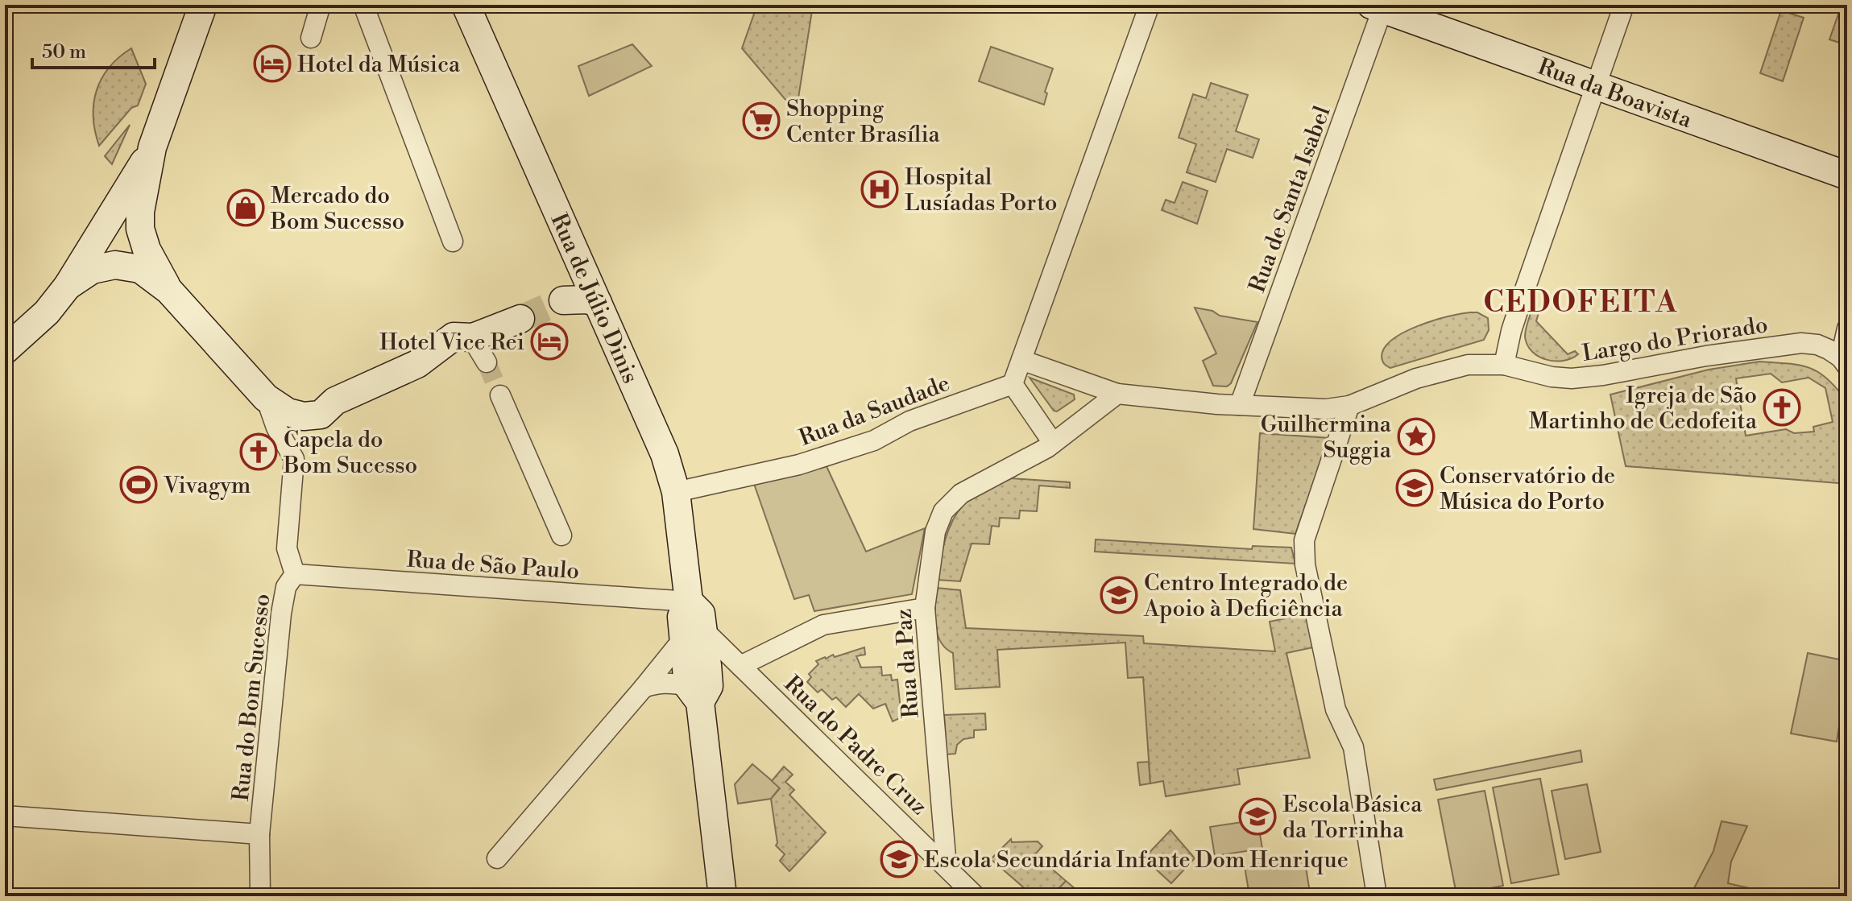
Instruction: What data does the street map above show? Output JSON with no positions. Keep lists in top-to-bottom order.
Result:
{
  "streets": {
    "main road": ["Rua da Boavista", "Rua de Júlio Dinis"],
    "street": [
      "Rua de Santa Isabel",
      "Largo do Priorado",
      "Rua da Saudade",
      "Rua de São Paulo",
      "Rua da Paz",
      "Rua do Bom Sucesso",
      "Rua do Padre Cruz"
    ]
  },
  "crossings": [
    ["Rua da Boavista", "Rua de Santa Isabel"],
    ["Rua de Santa Isabel", "Largo do Priorado"],
    ["Rua de Júlio Dinis", "Rua da Saudade"],
    ["Rua de Júlio Dinis", "Rua de São Paulo"],
    ["Rua de Júlio Dinis", "Rua do Padre Cruz"],
    ["Largo do Priorado", "Rua da Paz"],
    ["Rua de São Paulo", "Rua do Bom Sucesso"],
    ["Rua da Paz", "Rua do Padre Cruz"]
  ],
  "districts": ["CEDOFEITA"],
  "places": {
    "hotel": ["Hotel da Música", "Hotel Vice Rei"],
    "supermarket": ["Shopping Center Brasília"],
    "hospital": ["Hospital Lusíadas Porto"],
    "shop": ["Mercado do Bom Sucesso"],
    "church": ["Igreja de São Martinho de Cedofeita", "Capela do Bom Sucesso"],
    "place": ["Guilhermina Suggia"],
    "sports": ["Vivagym"],
    "school or university": [
      "Conservatório de Música do Porto",
      "Centro Integrado de Apoio à Deficiência",
      "Escola Básica da Torrinha",
      "Escola Secundária Infante Dom Henrique"
    ]
  },
  "scale_bar": "50 m"
}
